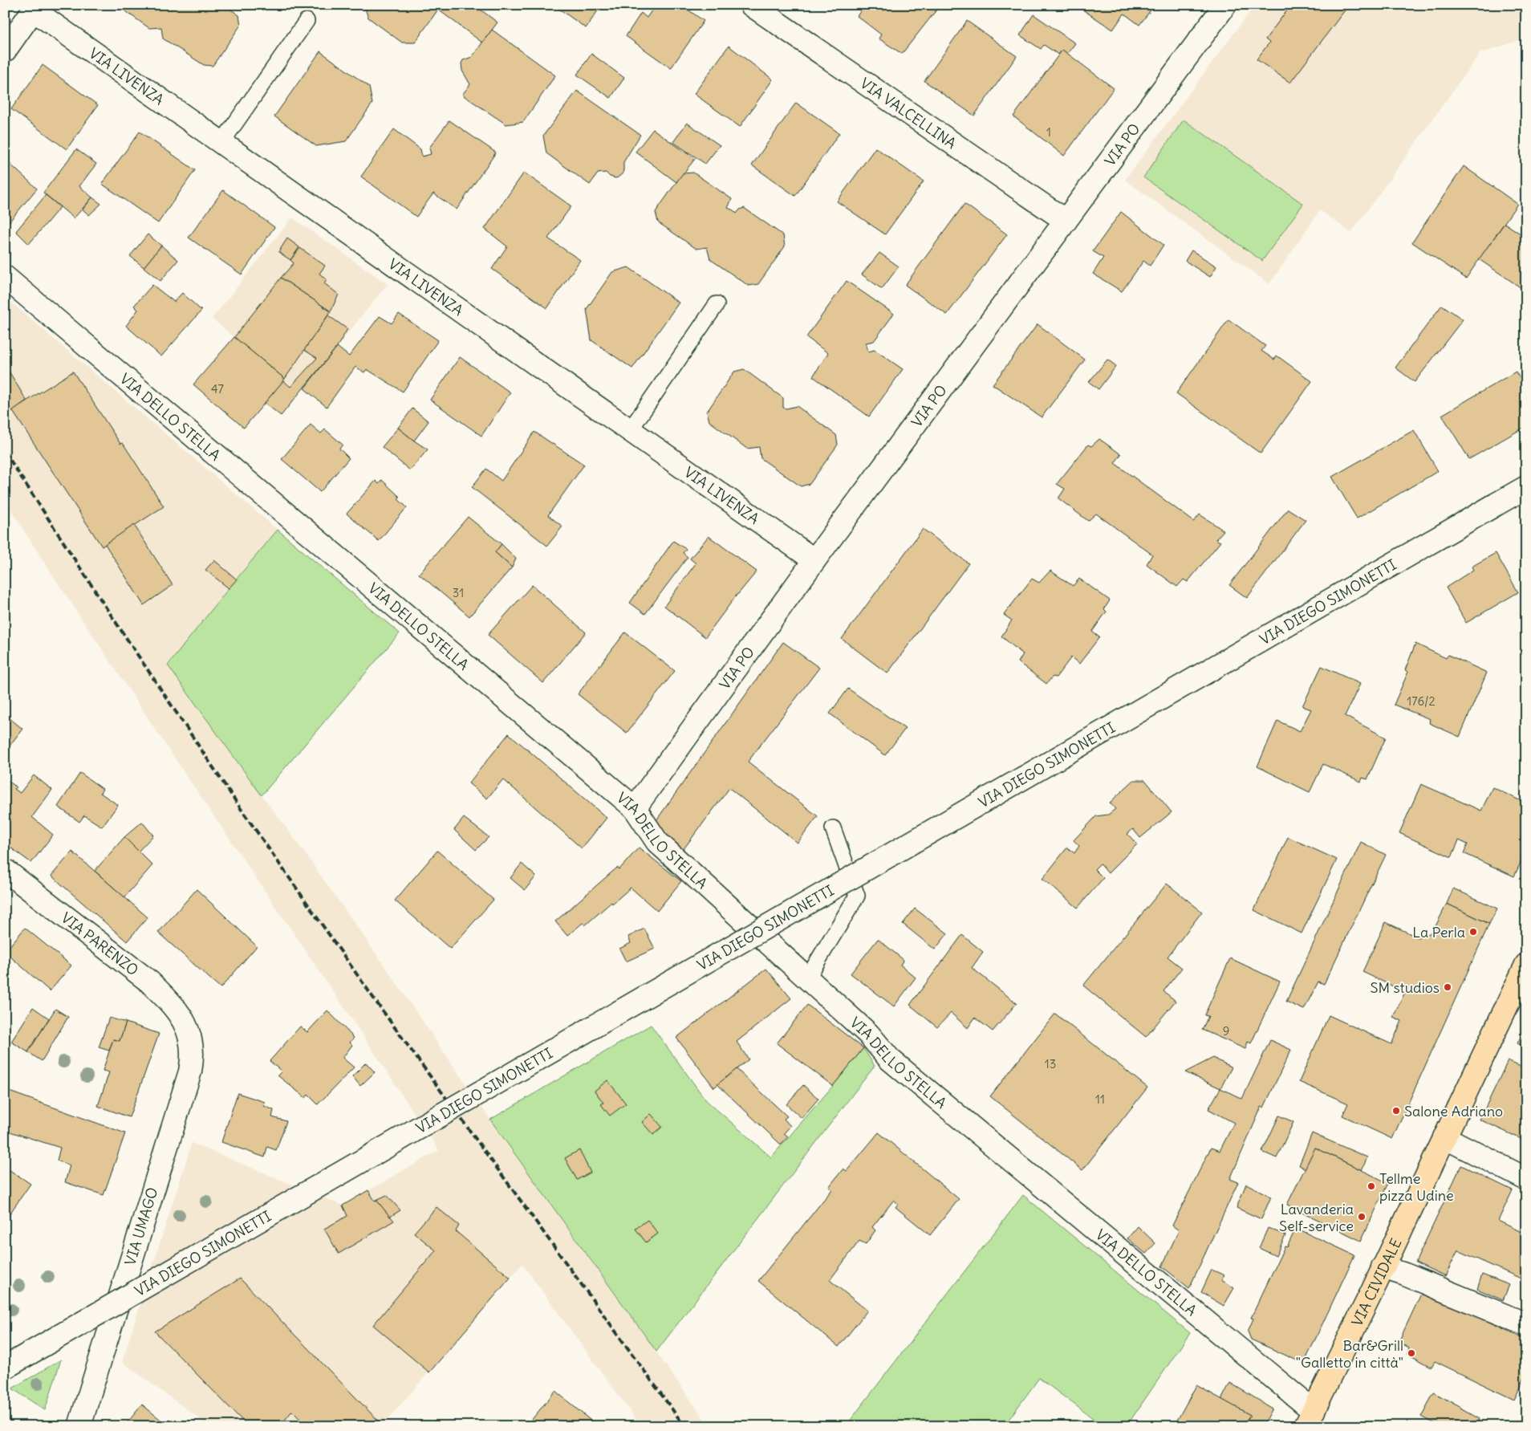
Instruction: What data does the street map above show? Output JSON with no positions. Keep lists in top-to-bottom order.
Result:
{
  "streets": {
    "main road": ["VIA CIVIDALE"],
    "street": [
      "VIA LIVENZA",
      "VIA VALCELLINA",
      "VIA PO",
      "VIA DELLO STELLA",
      "VIA DIEGO SIMONETTI",
      "VIA PARENZO",
      "VIA UMAGO"
    ]
  },
  "crossings": [
    ["VIA LIVENZA", "VIA PO"],
    ["VIA VALCELLINA", "VIA PO"],
    ["VIA PO", "VIA DELLO STELLA"],
    ["VIA DELLO STELLA", "VIA CIVIDALE"],
    ["VIA PARENZO", "VIA UMAGO"]
  ],
  "places": [
    "La Perla",
    "SM studios",
    "Salone Adriano",
    "Tellme pizza Udine",
    "Lavanderia Self-service",
    "Bar&Grill \"Galletto in città\""
  ],
  "house_numbers": [
    "1",
    "47",
    "31",
    "176/2",
    "9",
    "13",
    "11"
  ]
}
